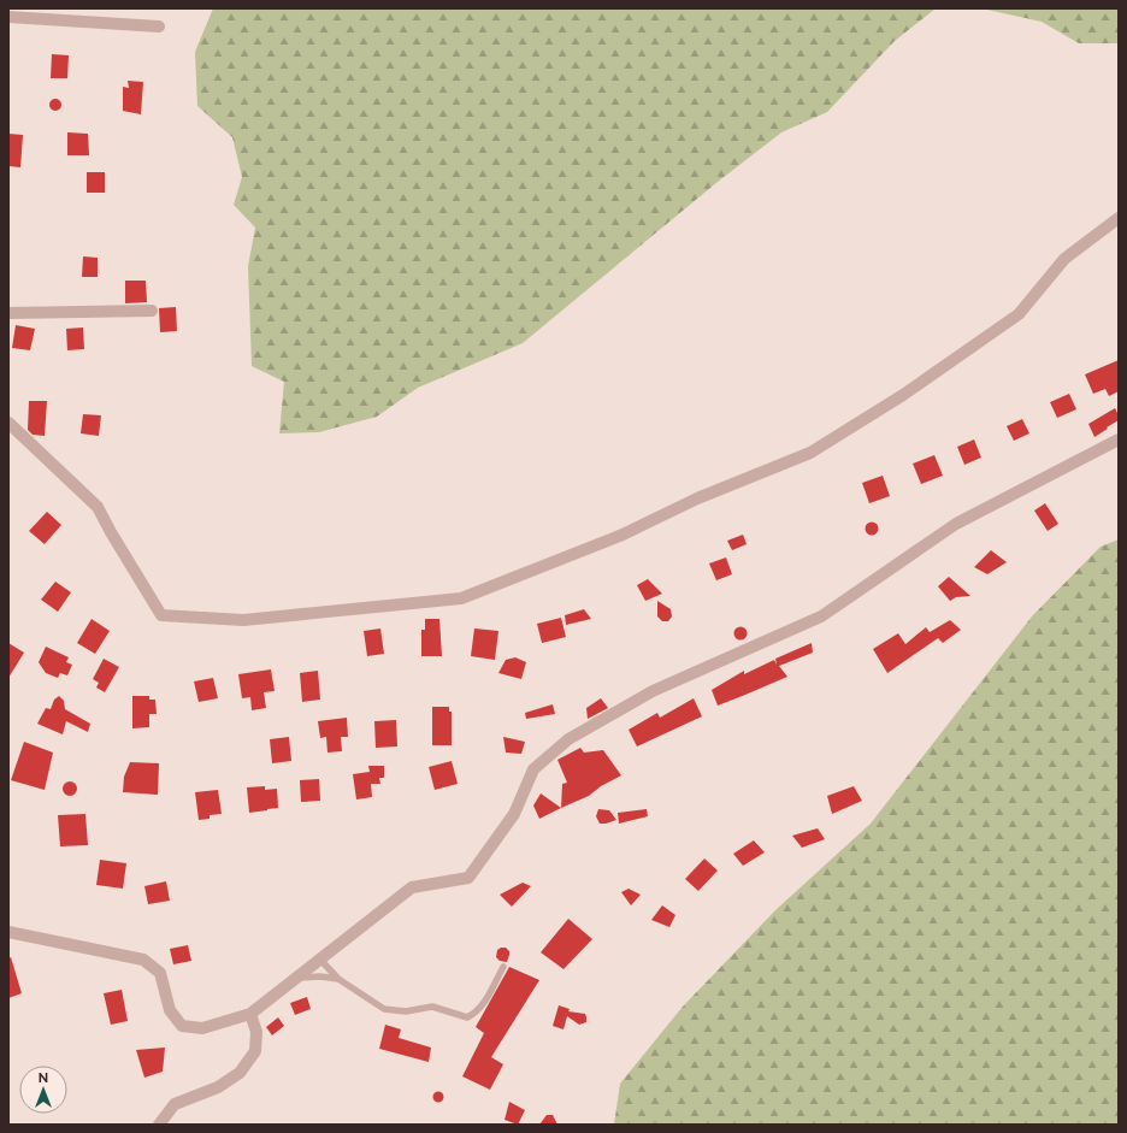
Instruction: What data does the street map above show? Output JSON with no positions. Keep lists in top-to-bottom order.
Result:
{
  "north": "top"
}
